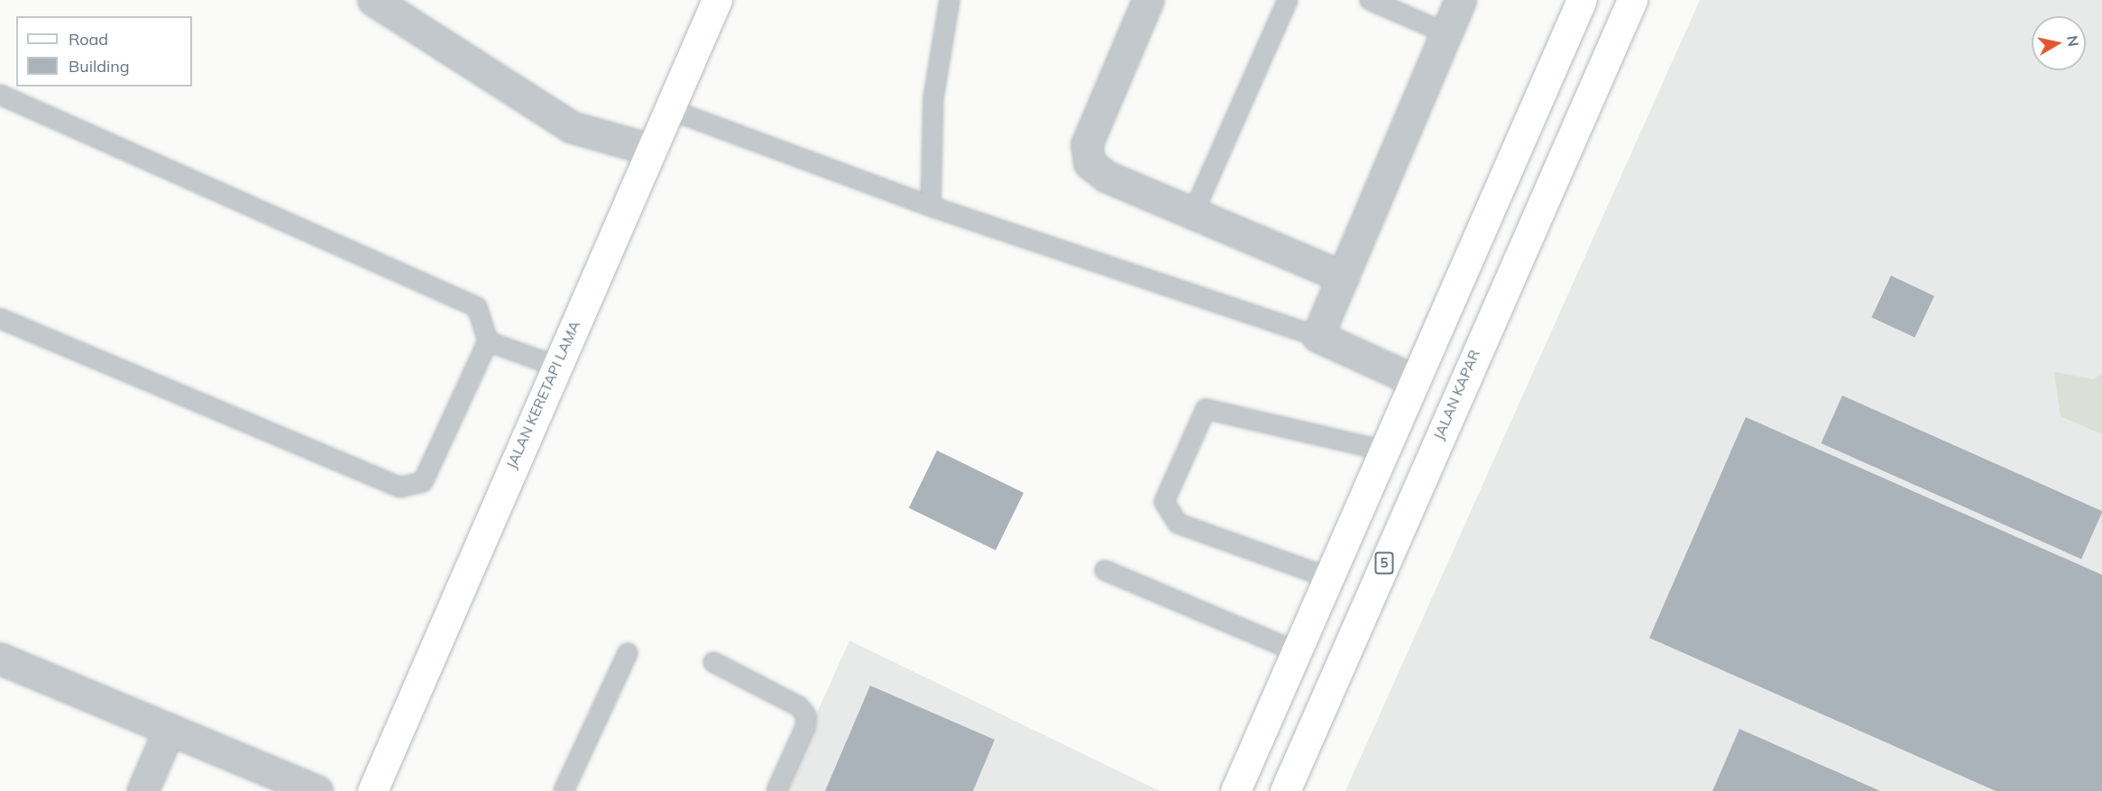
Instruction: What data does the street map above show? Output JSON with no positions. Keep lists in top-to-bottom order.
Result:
{
  "streets": {
    "main road": ["JALAN KERETAPI LAMA", "JALAN KAPAR", "5"]
  },
  "legend": ["Road", "Building"],
  "north": "right"
}
